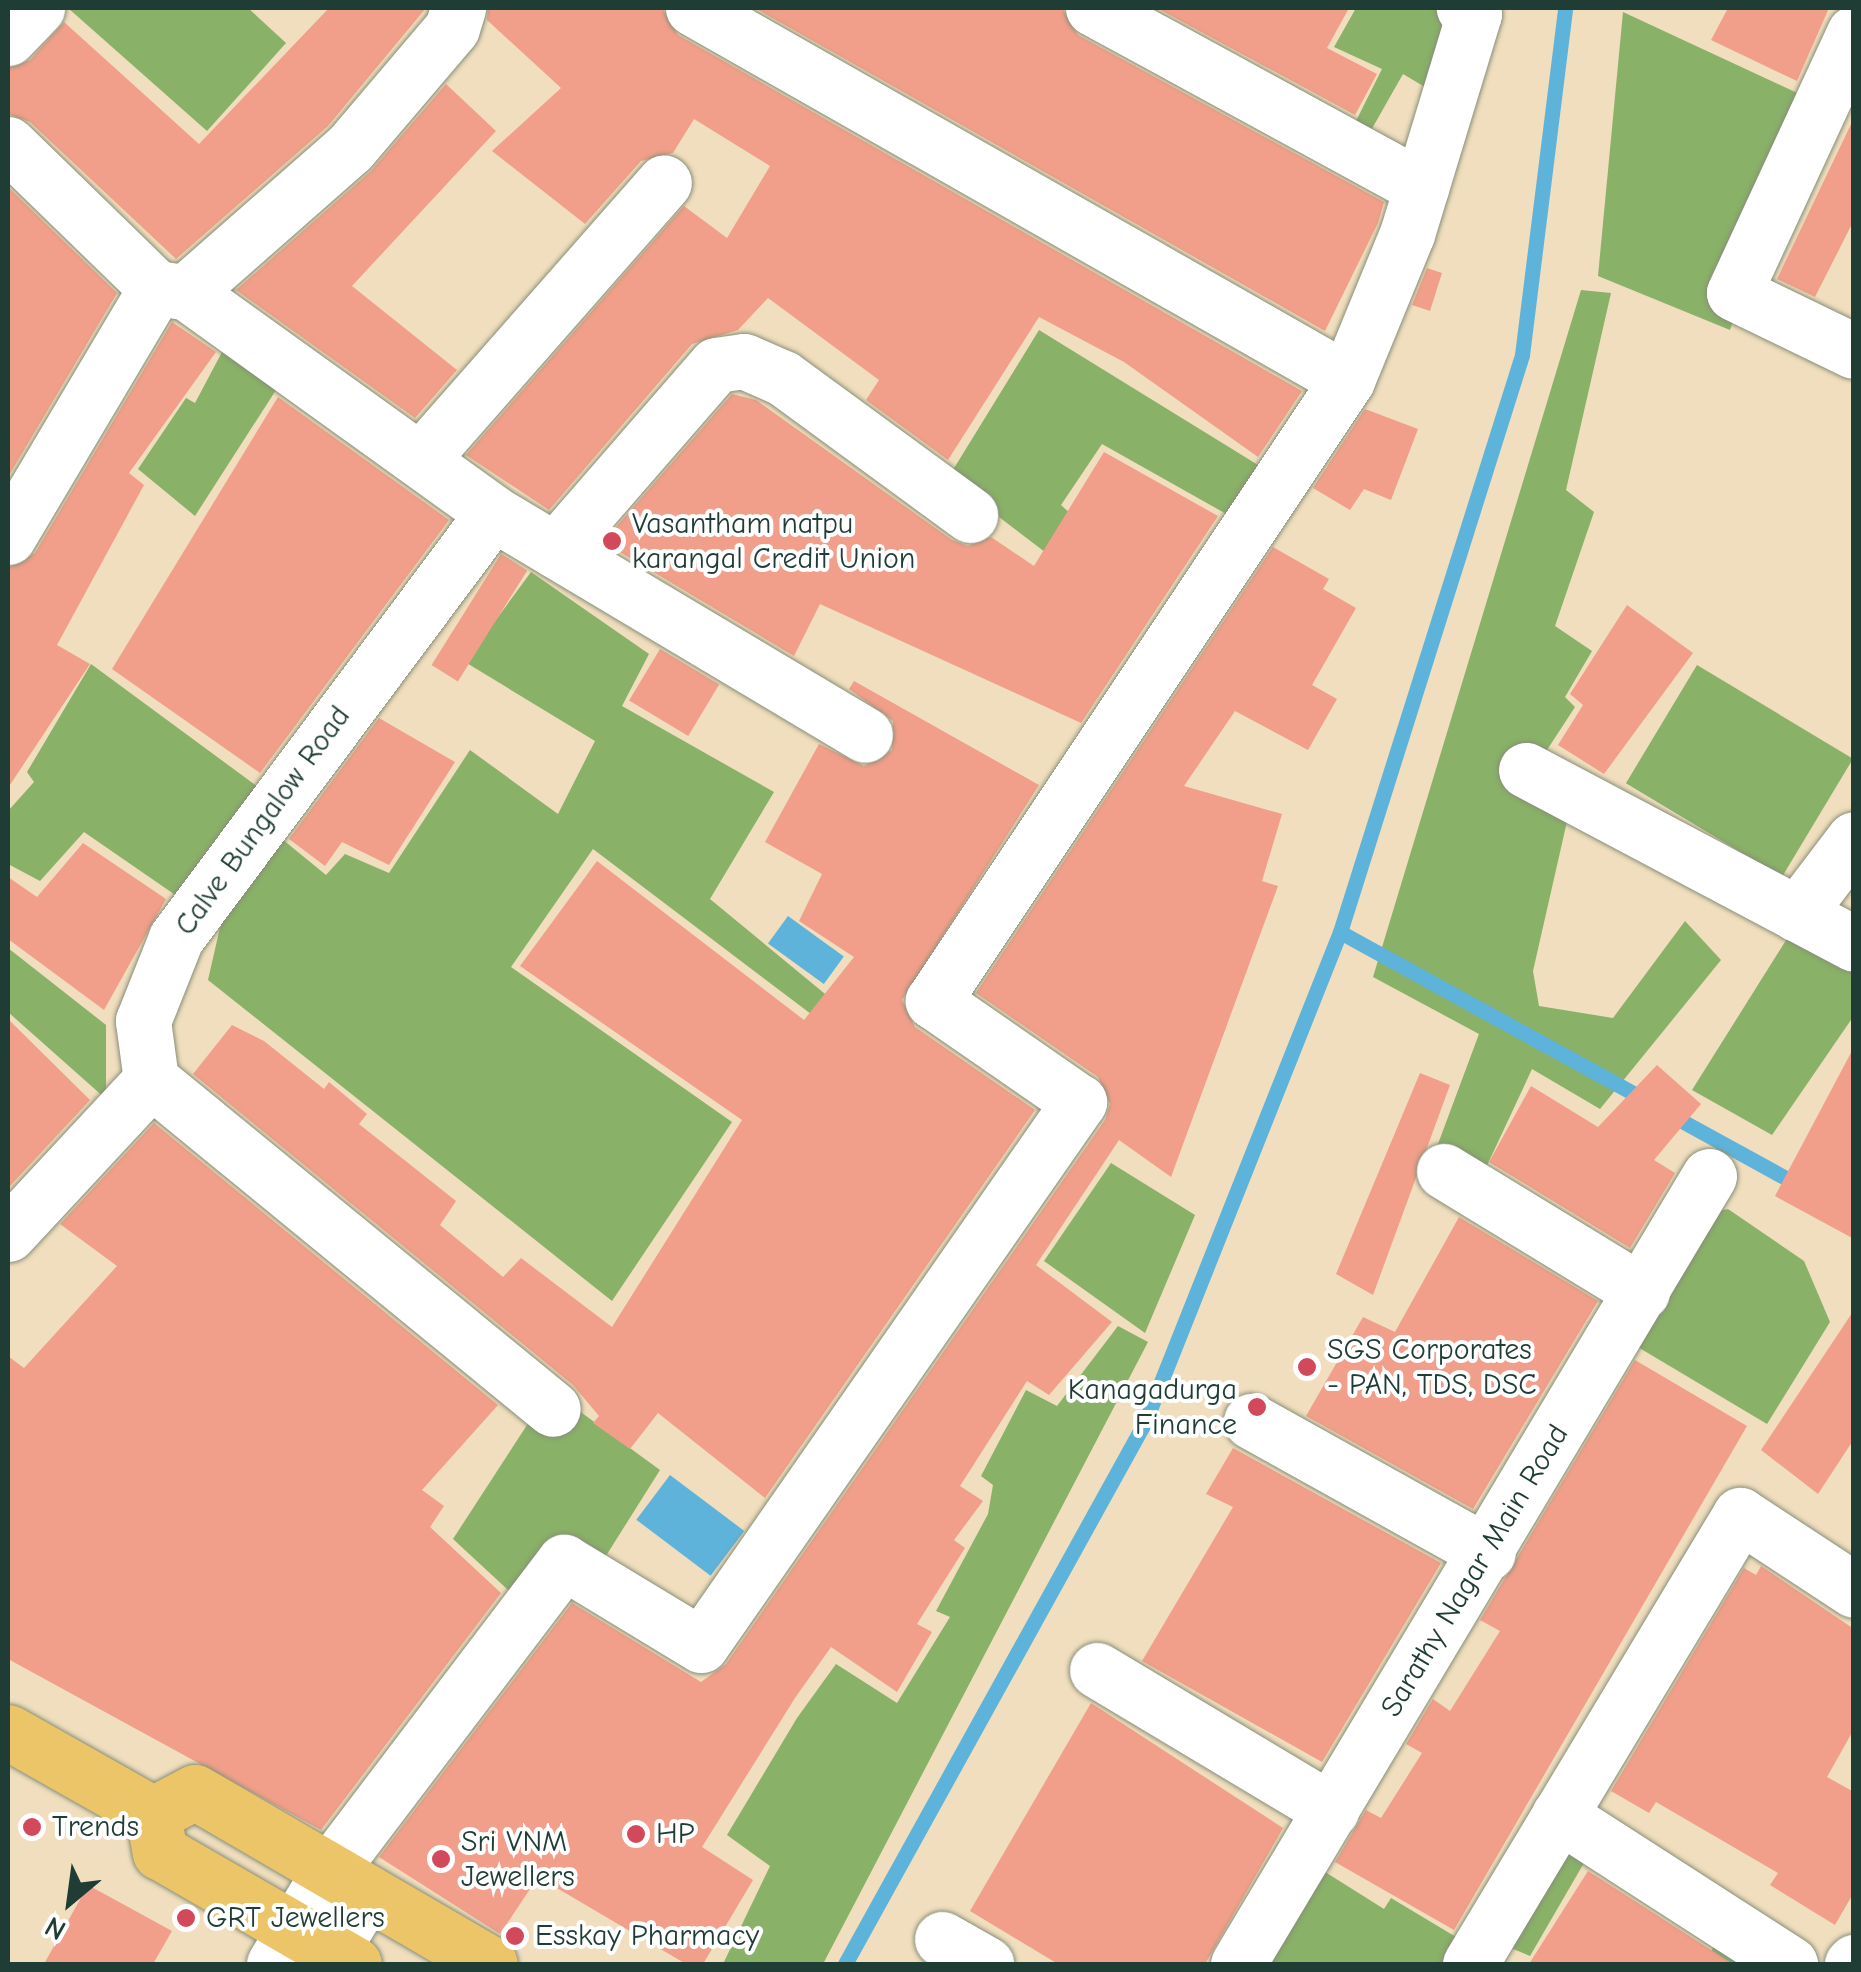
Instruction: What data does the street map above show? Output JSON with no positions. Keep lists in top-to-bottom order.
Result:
{
  "streets": {
    "street": ["Calve Bungalow Road", "Sarathy Nagar Main Road"]
  },
  "places": [
    "Vasantham natpu karangal Credit Union",
    "SGS Corporates - PAN, TDS, DSC",
    "Kanagadurga Finance",
    "Trends",
    "HP",
    "Sri VNM Jewellers",
    "GRT Jewellers",
    "Esskay Pharmacy"
  ],
  "north": "bottom left"
}
